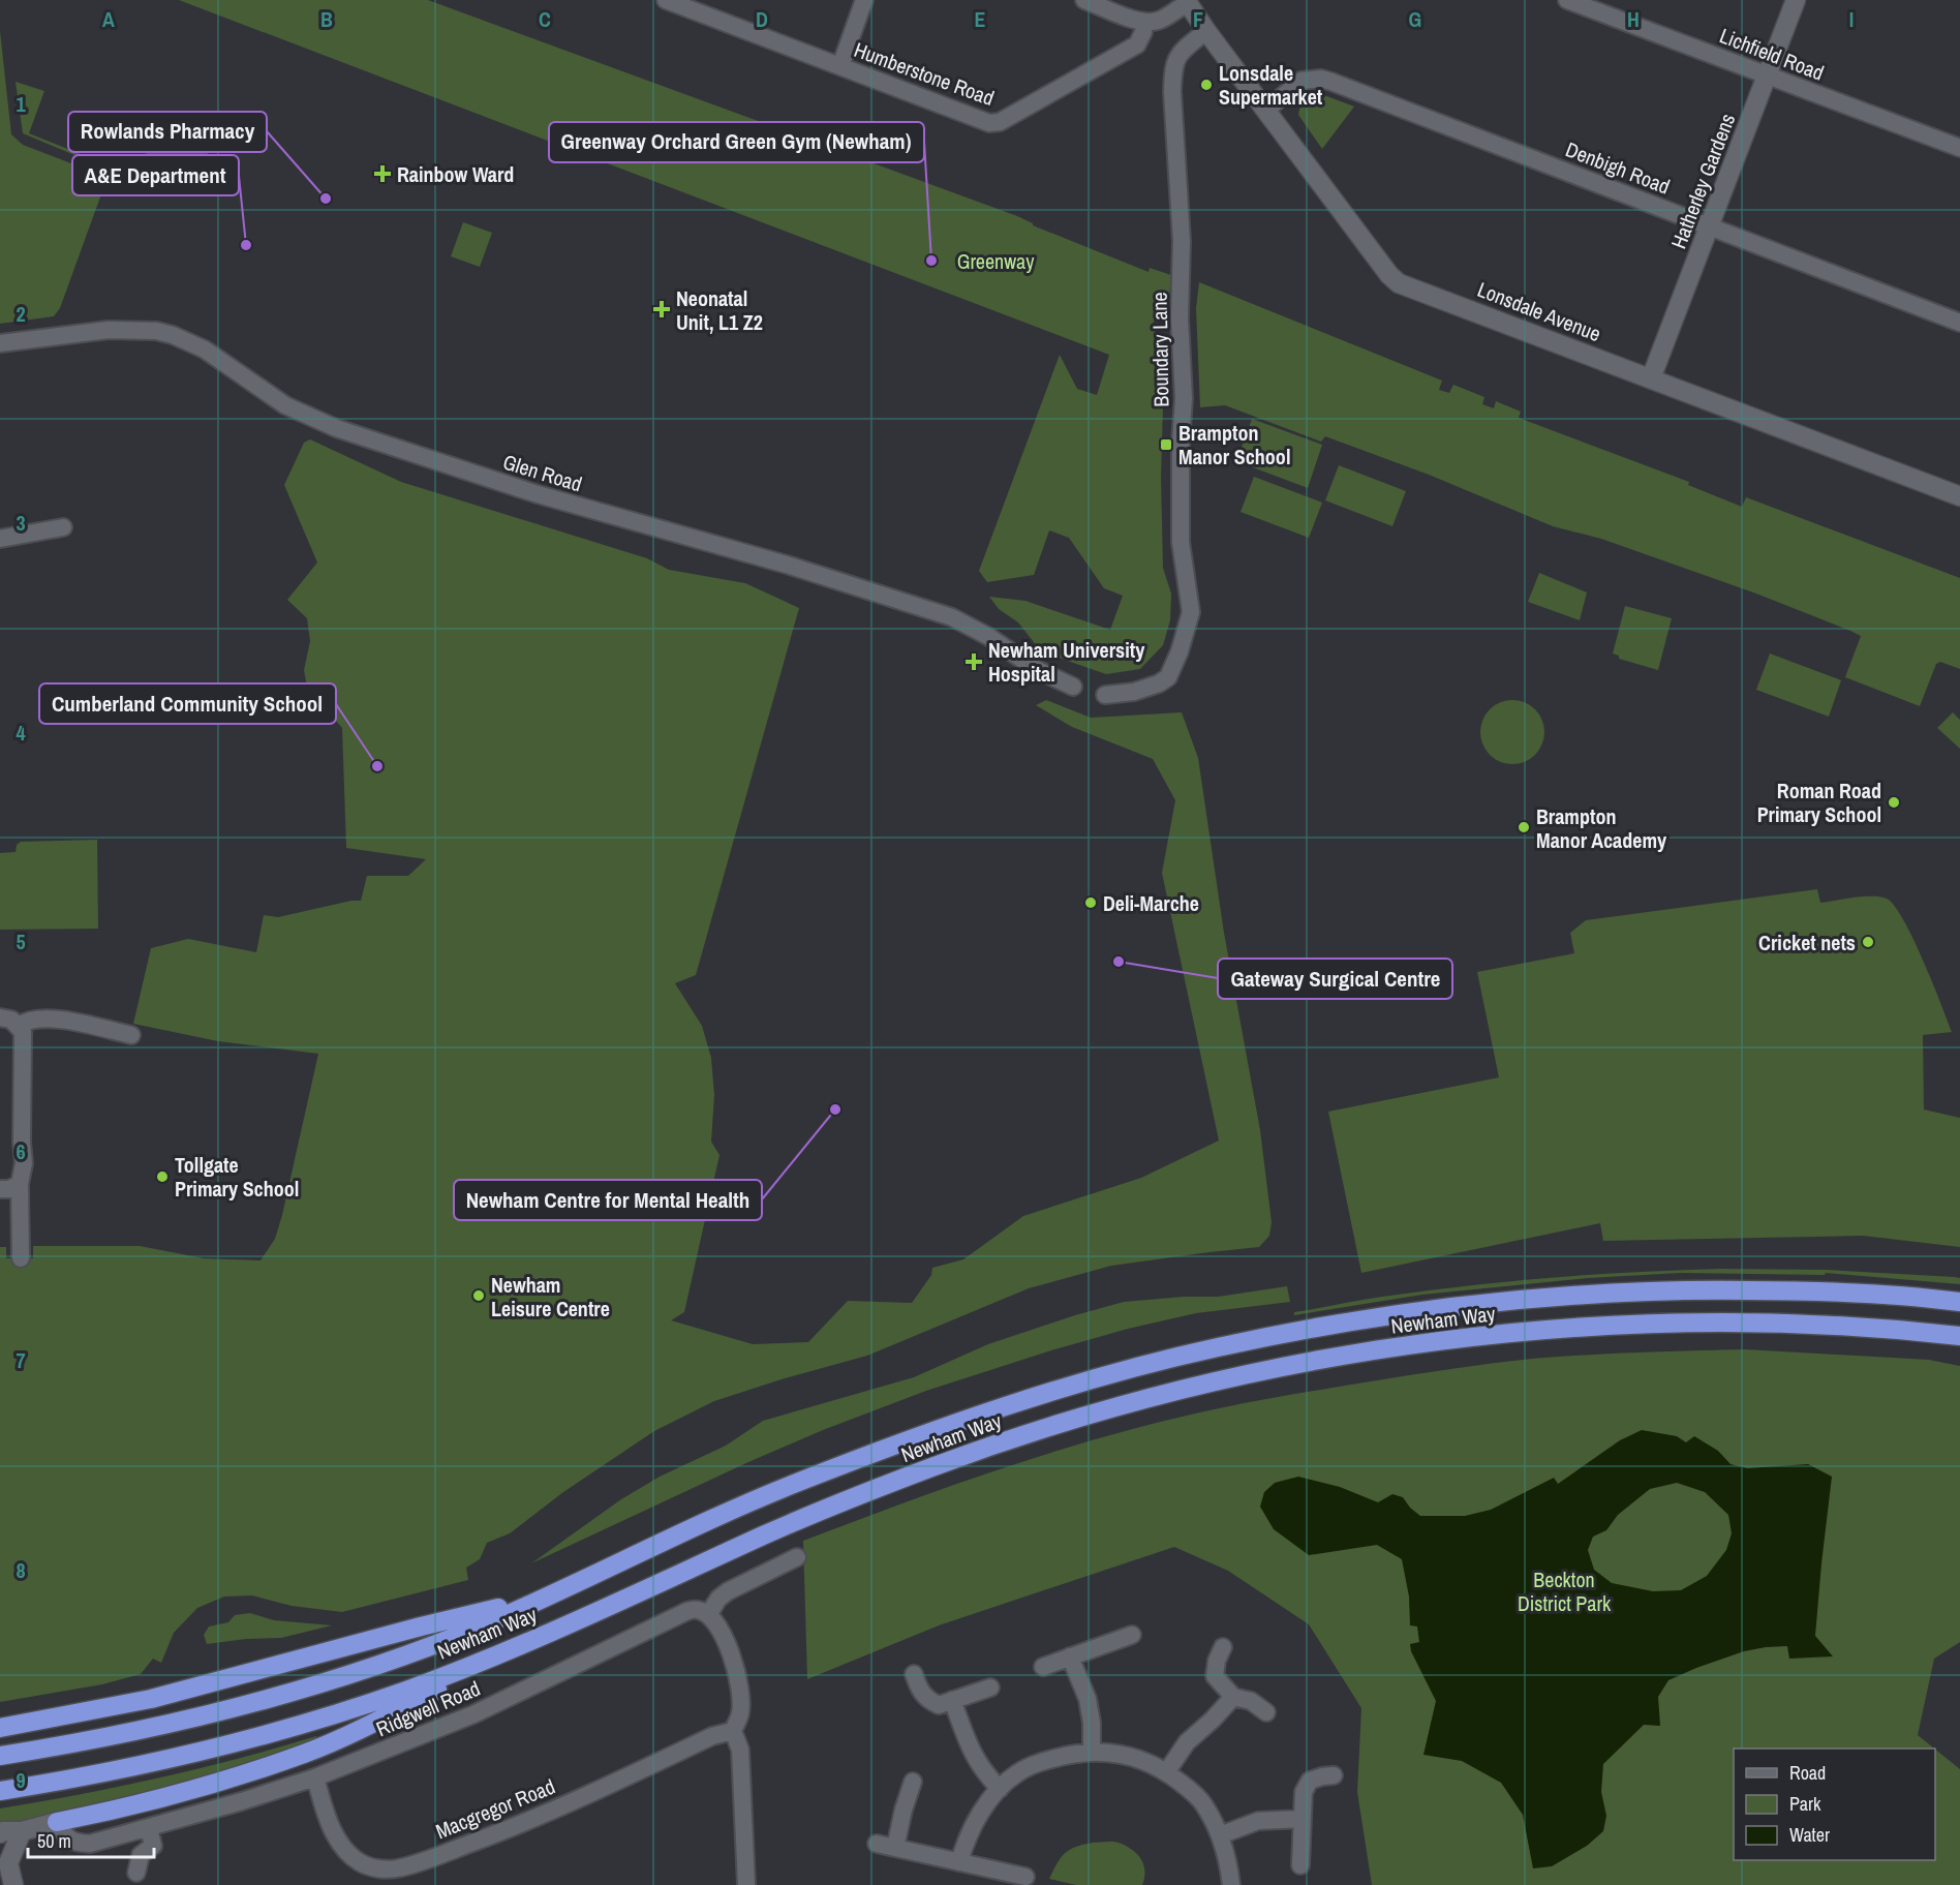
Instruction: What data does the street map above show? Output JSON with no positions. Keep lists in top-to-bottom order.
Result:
{
  "streets": {
    "highway": ["Newham Way"],
    "street": [
      "Lichfield Road",
      "Humberstone Road",
      "Denbigh Road",
      "Hatherley Gardens",
      "Lonsdale Avenue",
      "Boundary Lane",
      "Glen Road",
      "Ridgwell Road",
      "Macgregor Road"
    ]
  },
  "crossings": [
    ["Lichfield Road", "Hatherley Gardens"],
    ["Denbigh Road", "Hatherley Gardens"],
    ["Denbigh Road", "Lonsdale Avenue"],
    ["Hatherley Gardens", "Lonsdale Avenue"],
    ["Lonsdale Avenue", "Boundary Lane"],
    ["Ridgwell Road", "Macgregor Road"]
  ],
  "parks": ["Greenway", "Beckton District Park"],
  "places": {
    "other": [
      "Lonsdale Supermarket",
      "Rowlands Pharmacy",
      "A&E Department",
      "Greenway Orchard Green Gym (Newham)",
      "Cumberland Community School",
      "Roman Road Primary School",
      "Brampton Manor Academy",
      "Deli-Marche",
      "Cricket nets",
      "Gateway Surgical Centre",
      "Newham Centre for Mental Health",
      "Tollgate Primary School",
      "Newham Leisure Centre"
    ],
    "health": ["Rainbow Ward", "Neonatal Unit, L1 Z2", "Newham University Hospital"],
    "transit": ["Brampton Manor School"]
  },
  "legend": ["Road", "Park", "Water"],
  "scale_bar": "50 m",
  "grid": {
    "columns": [
      "A",
      "B",
      "C",
      "D",
      "E",
      "F",
      "G",
      "H",
      "I"
    ],
    "rows": [
      "1",
      "2",
      "3",
      "4",
      "5",
      "6",
      "7",
      "8",
      "9"
    ]
  }
}
